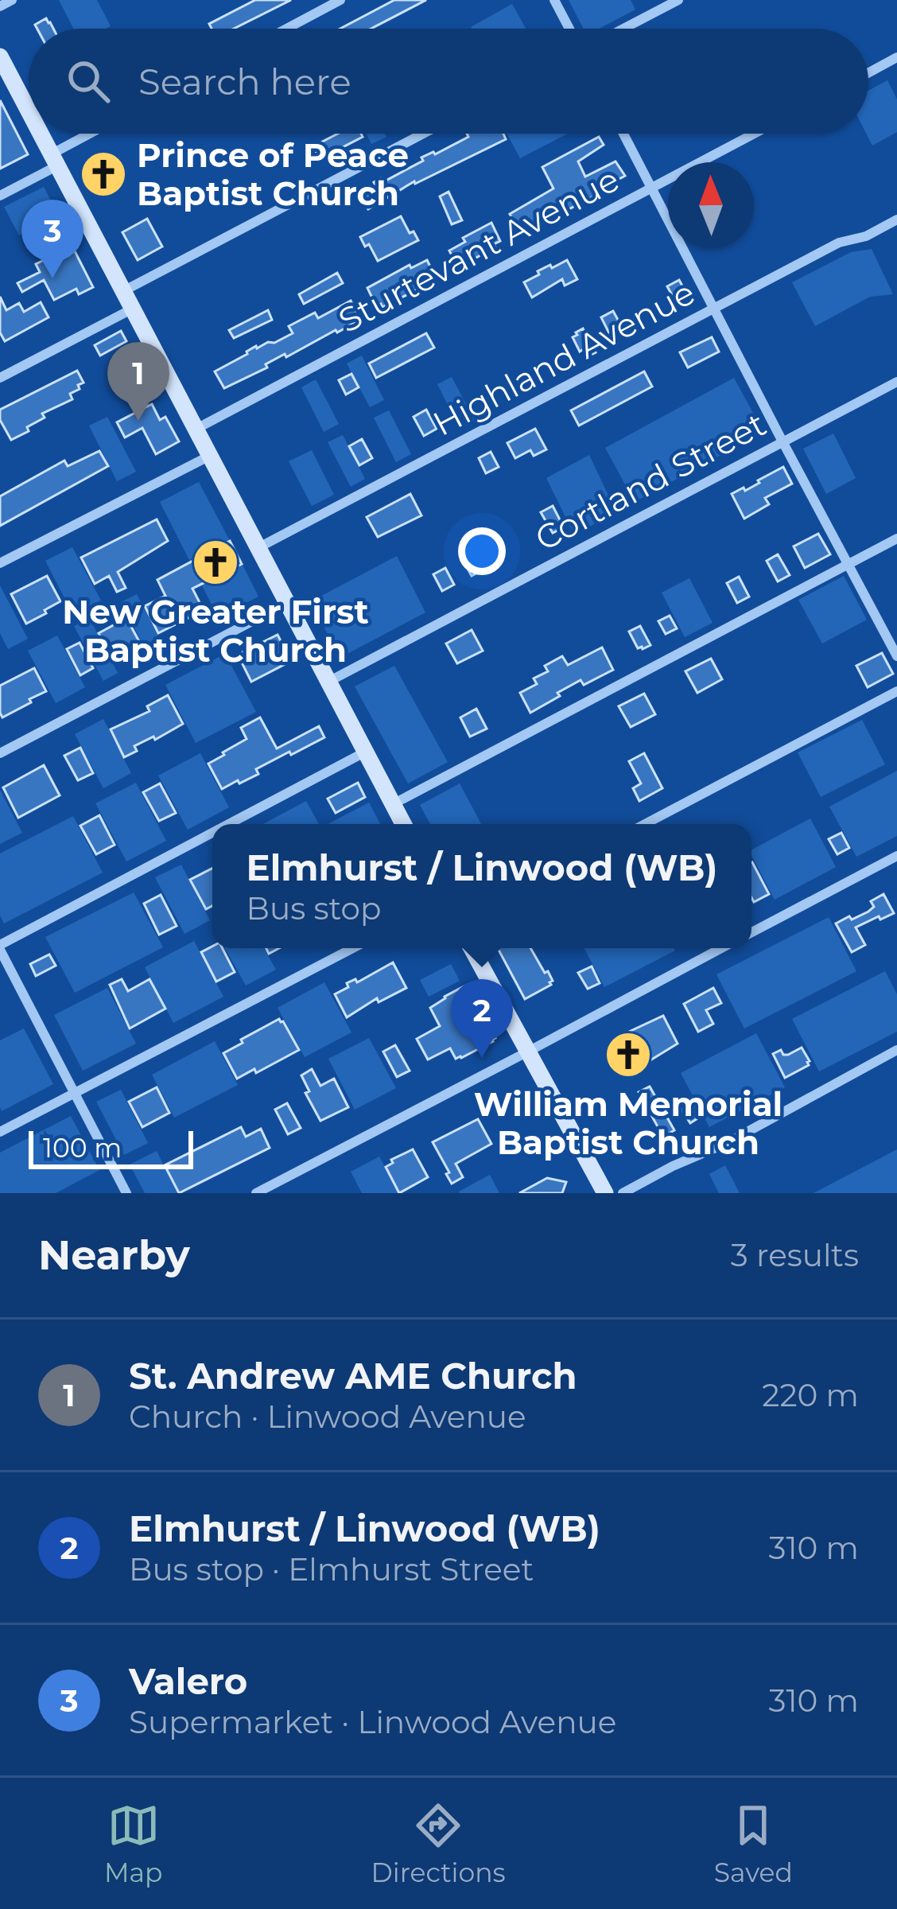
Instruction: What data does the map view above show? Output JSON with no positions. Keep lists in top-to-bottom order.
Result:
{
  "streets": {
    "street": ["Sturtevant Avenue", "Highland Avenue", "Cortland Street"]
  },
  "places": {
    "church": ["Prince of Peace Baptist Church", "New Greater First Baptist Church", "William Memorial Baptist Church"]
  },
  "scale_bar": "100 m",
  "north": "top",
  "page": {
    "search": "Search here",
    "pins": ["3", "1", "2"],
    "popup": ["Elmhurst / Linwood (WB)", "Bus stop"],
    "scale": "100 m",
    "heading": ["Nearby", "3 results"],
    "list": [
      {
        "mark": "1",
        "name": "St. Andrew AME Church",
        "note": "Church · Linwood Avenue",
        "value": "220 m"
      },
      {
        "mark": "2",
        "name": "Elmhurst / Linwood (WB)",
        "note": "Bus stop · Elmhurst Street",
        "value": "310 m"
      },
      {
        "mark": "3",
        "name": "Valero",
        "note": "Supermarket · Linwood Avenue",
        "value": "310 m"
      }
    ],
    "nav": ["Map", "Directions", "Saved"]
  }
}
